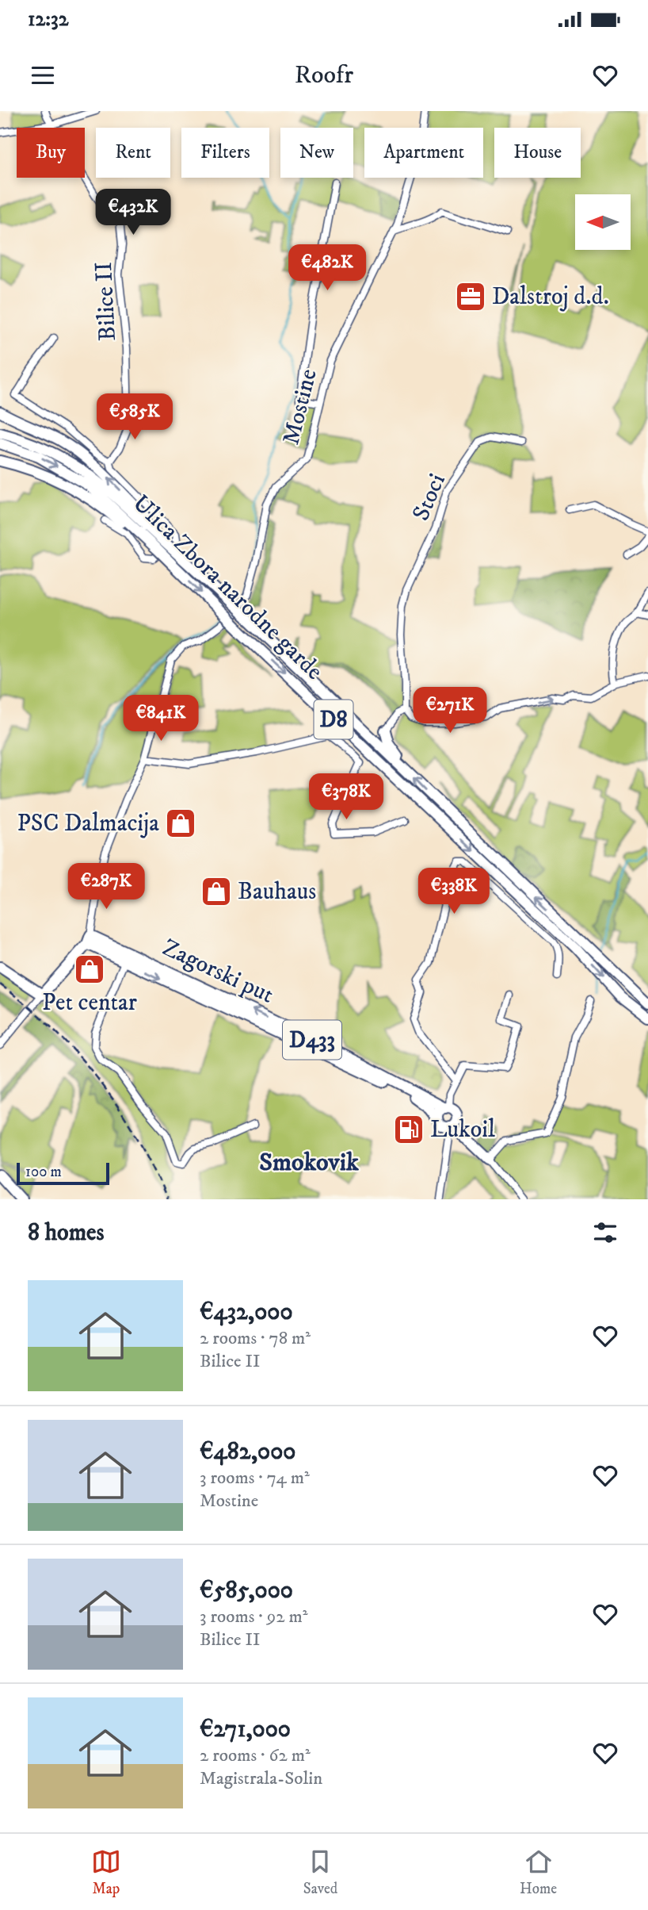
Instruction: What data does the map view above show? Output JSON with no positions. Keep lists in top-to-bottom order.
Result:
{
  "streets": {
    "main road": [
      "Ulica Zbora narodne garde",
      "D8",
      "Zagorski put",
      "D433"
    ],
    "street": ["Bilice II", "Mostine", "Stoci"]
  },
  "crossings": [
    ["Zagorski put", "D433"]
  ],
  "districts": ["Smokovik"],
  "places": {
    "office": ["Dalstroj d.d."],
    "shop": ["PSC Dalmacija", "Bauhaus", "Pet centar"],
    "fuel station": ["Lukoil"]
  },
  "scale_bar": "100 m",
  "north": "left",
  "page": {
    "status": "12:32",
    "header": "Roofr",
    "chip": [
      "Buy",
      "Rent",
      "Filters",
      "New",
      "Apartment",
      "House"
    ],
    "price": [
      "€432K",
      "€482K",
      "€585K",
      "€271K",
      "€841K",
      "€378K",
      "€287K",
      "€338K"
    ],
    "scale": "100 m",
    "heading": "8 homes",
    "list": [
      {
        "name": "€432,000",
        "note": "2 rooms · 78 m² · Bilice II"
      },
      {
        "name": "€482,000",
        "note": "3 rooms · 74 m² · Mostine"
      },
      {
        "name": "€585,000",
        "note": "3 rooms · 92 m² · Bilice II"
      },
      {
        "name": "€271,000",
        "note": "2 rooms · 62 m² · Magistrala-Solin"
      }
    ],
    "tabs": ["Map", "Saved", "Home"]
  }
}
